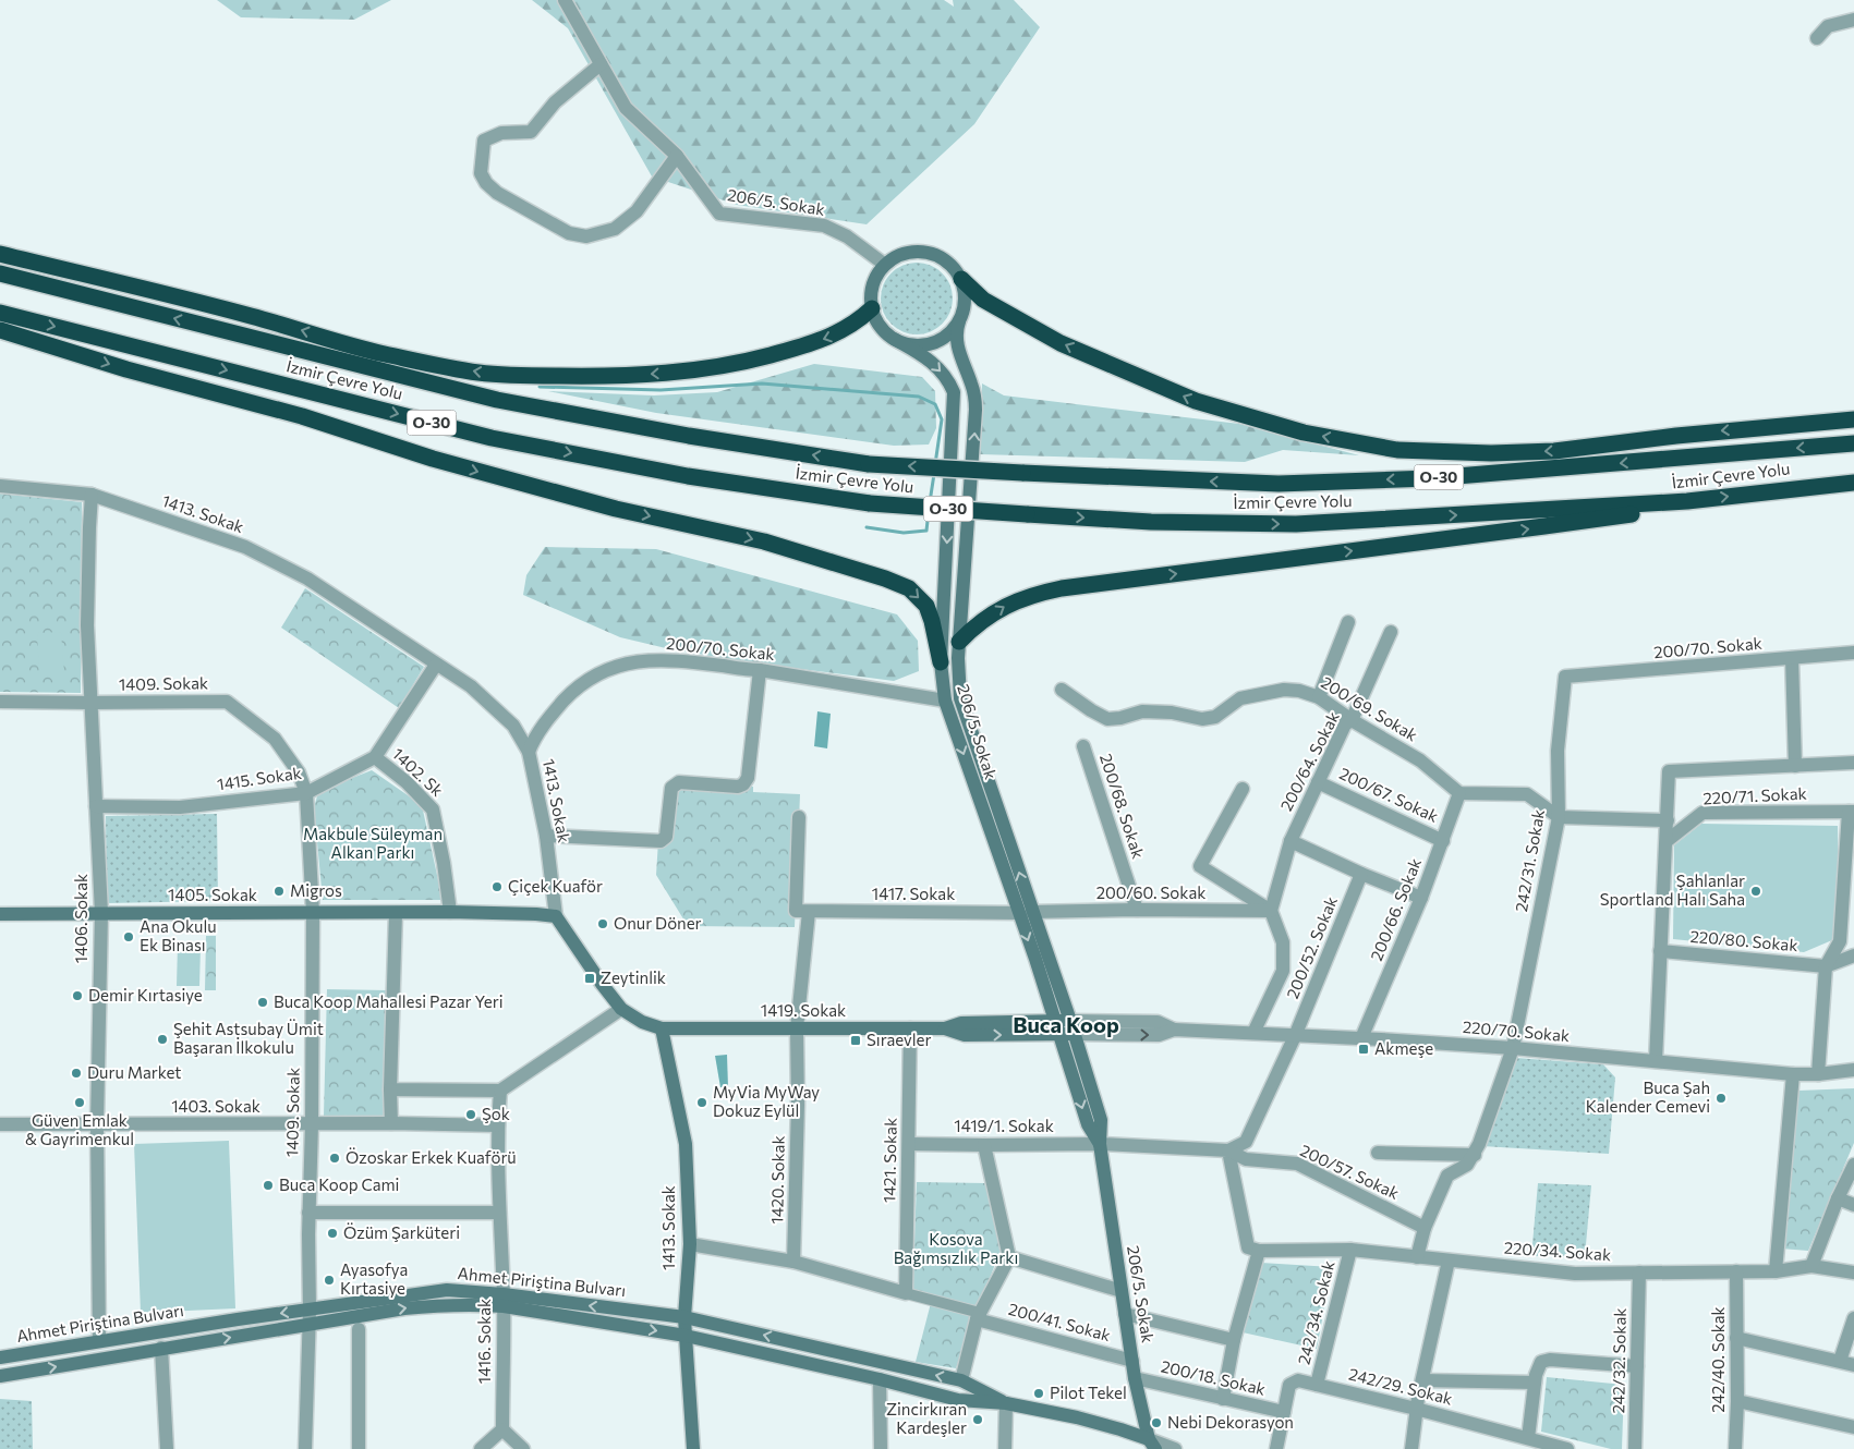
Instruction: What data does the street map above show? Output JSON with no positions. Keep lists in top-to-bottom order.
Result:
{
  "streets": {
    "highway": ["İzmir Çevre Yolu", "O-30"],
    "main road": [
      "206/5. Sokak",
      "1413. Sokak",
      "1405. Sokak",
      "1419. Sokak",
      "Ahmet Piriştina Bulvarı"
    ],
    "street": [
      "200/70. Sokak",
      "1409. Sokak",
      "200/69. Sokak",
      "200/64. Sokak",
      "1402. Sk",
      "1415. Sokak",
      "200/67. Sokak",
      "220/71. Sokak",
      "200/68. Sokak",
      "242/31. Sokak",
      "200/60. Sokak",
      "1417. Sokak",
      "200/66. Sokak",
      "1406. Sokak",
      "220/80. Sokak",
      "200/52. Sokak",
      "220/70. Sokak",
      "1403. Sokak",
      "1419/1. Sokak",
      "1421. Sokak",
      "200/57. Sokak",
      "1420. Sokak",
      "220/34. Sokak",
      "242/34. Sokak",
      "200/41. Sokak",
      "1416. Sokak",
      "242/40. Sokak",
      "242/32. Sokak",
      "200/18. Sokak",
      "242/29. Sokak"
    ]
  },
  "crossings": [
    ["206/5. Sokak", "200/70. Sokak"],
    ["206/5. Sokak", "200/60. Sokak"],
    ["206/5. Sokak", "1417. Sokak"],
    ["206/5. Sokak", "1419. Sokak"],
    ["206/5. Sokak", "220/70. Sokak"],
    ["206/5. Sokak", "1419/1. Sokak"],
    ["206/5. Sokak", "Ahmet Piriştina Bulvarı"],
    ["206/5. Sokak", "200/41. Sokak"],
    ["206/5. Sokak", "200/18. Sokak"],
    ["1413. Sokak", "200/70. Sokak"],
    ["1413. Sokak", "1415. Sokak"],
    ["1413. Sokak", "1405. Sokak"],
    ["1413. Sokak", "1406. Sokak"],
    ["1413. Sokak", "1419. Sokak"],
    ["1413. Sokak", "Ahmet Piriştina Bulvarı"],
    ["200/70. Sokak", "242/31. Sokak"],
    ["1409. Sokak", "1415. Sokak"],
    ["1409. Sokak", "1405. Sokak"],
    ["1409. Sokak", "1406. Sokak"],
    ["1409. Sokak", "1403. Sokak"],
    ["1409. Sokak", "Ahmet Piriştina Bulvarı"],
    ["200/69. Sokak", "200/64. Sokak"],
    ["200/69. Sokak", "200/66. Sokak"],
    ["200/64. Sokak", "200/67. Sokak"],
    ["200/64. Sokak", "200/60. Sokak"],
    ["1402. Sk", "1415. Sokak"],
    ["1402. Sk", "1405. Sokak"],
    ["1415. Sokak", "1406. Sokak"],
    ["200/67. Sokak", "200/66. Sokak"],
    ["200/68. Sokak", "200/60. Sokak"],
    ["242/31. Sokak", "220/70. Sokak"],
    ["200/60. Sokak", "1417. Sokak"],
    ["1417. Sokak", "1420. Sokak"],
    ["1405. Sokak", "1406. Sokak"],
    ["200/66. Sokak", "220/70. Sokak"],
    ["1406. Sokak", "1403. Sokak"],
    ["1406. Sokak", "Ahmet Piriştina Bulvarı"],
    ["200/52. Sokak", "220/70. Sokak"],
    ["1419. Sokak", "220/70. Sokak"],
    ["1419. Sokak", "1421. Sokak"],
    ["1419. Sokak", "1420. Sokak"],
    ["1403. Sokak", "1416. Sokak"],
    ["1419/1. Sokak", "1421. Sokak"],
    ["220/34. Sokak", "242/34. Sokak"],
    ["220/34. Sokak", "242/40. Sokak"],
    ["220/34. Sokak", "242/32. Sokak"],
    ["Ahmet Piriştina Bulvarı", "1416. Sokak"],
    ["242/34. Sokak", "242/29. Sokak"],
    ["200/18. Sokak", "242/29. Sokak"]
  ],
  "districts": ["Buca Koop"],
  "parks": ["Makbule Süleyman Alkan Parkı", "Kosova Bağımsızlık Parkı"],
  "places": {
    "other": [
      "Çiçek Kuaför",
      "Migros",
      "Şahlanlar Sportland Halı Saha",
      "Onur Döner",
      "Ana Okulu Ek Binası",
      "Demir Kırtasiye",
      "Buca Koop Mahallesi Pazar Yeri",
      "Şehit Astsubay Ümit Başaran İlkokulu",
      "Duru Market",
      "Buca Şah Kalender Cemevi",
      "Güven Emlak & Gayrimenkul",
      "MyVia MyWay Dokuz Eylül",
      "Şok",
      "Özoskar Erkek Kuaförü",
      "Buca Koop Cami",
      "Özüm Şarküteri",
      "Ayasofya Kırtasiye",
      "Pilot Tekel",
      "Zincirkıran Kardeşler",
      "Nebi Dekorasyon"
    ],
    "transit": ["Zeytinlik", "Sıraevler", "Akmeşe"]
  }
}
